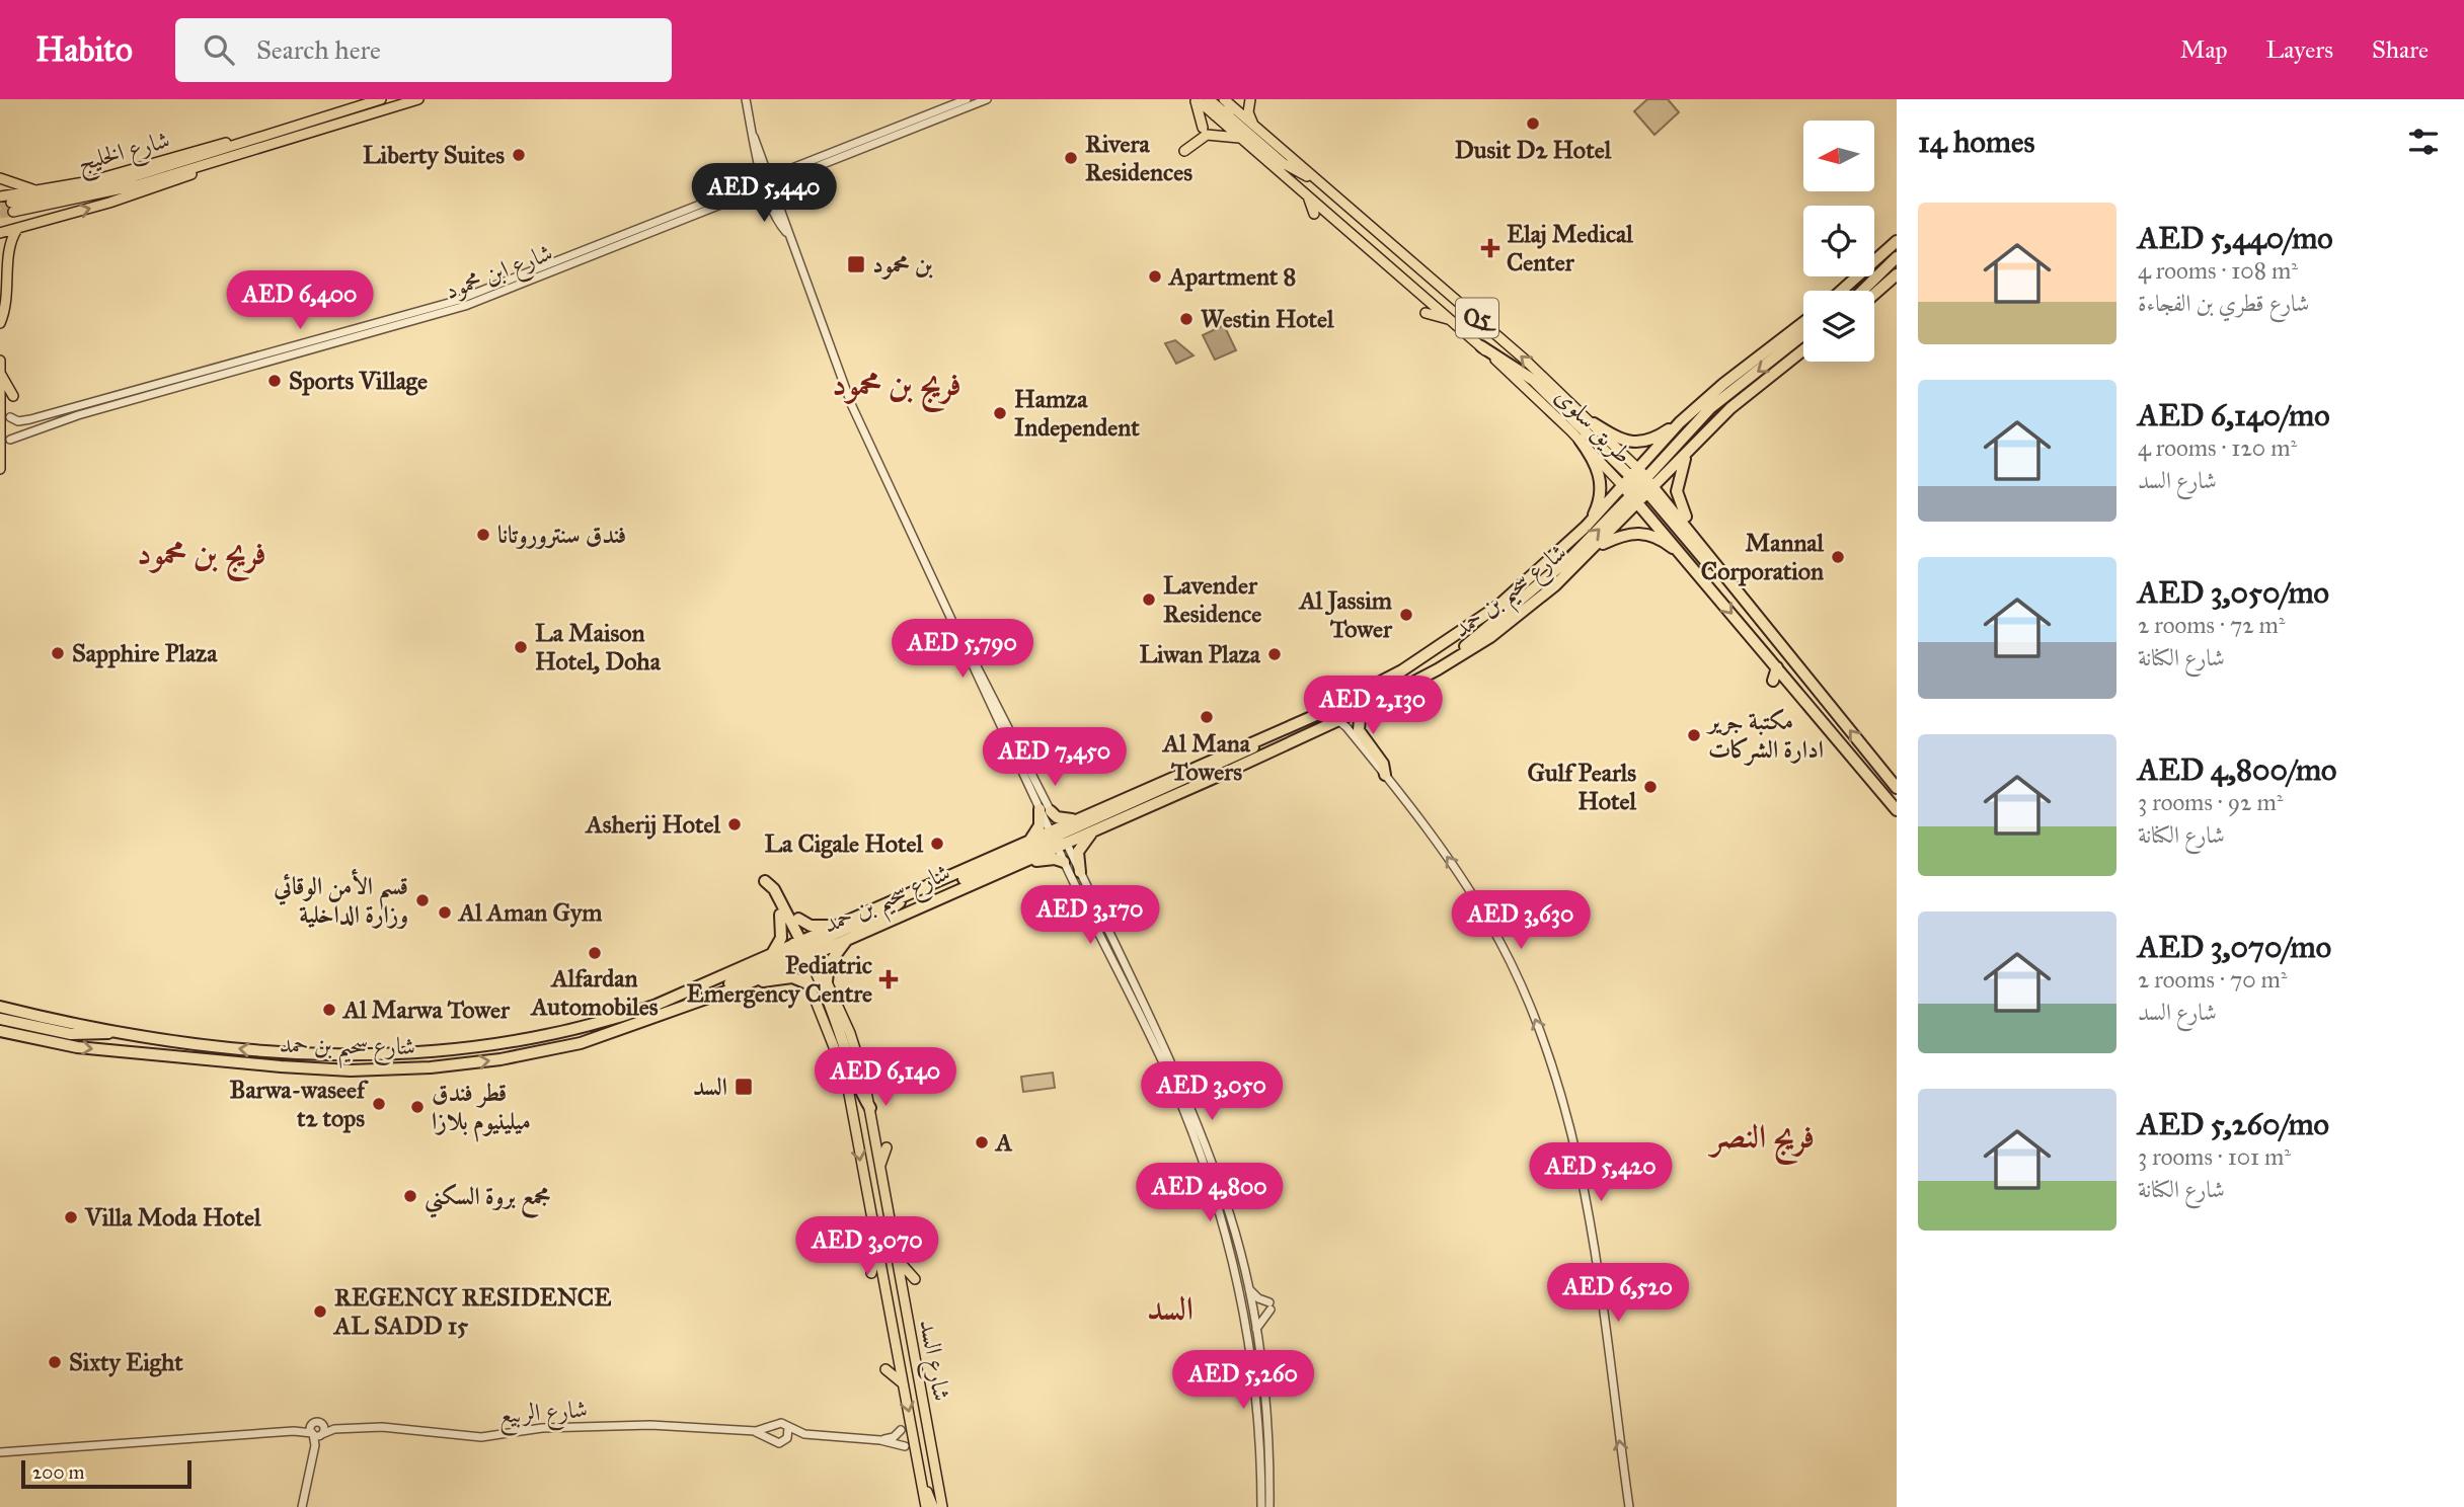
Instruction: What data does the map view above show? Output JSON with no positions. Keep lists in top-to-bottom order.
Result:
{
  "streets": {
    "highway": ["Q5", "طريق سلوى", "شارع سحيم بن حمد"],
    "main road": ["شارع الخليج", "شارع السد"],
    "street": ["شارع ابن محمود", "شارع الربيع"]
  },
  "crossings": [
    ["Q5", "طريق سلوى"],
    ["طريق سلوى", "شارع سحيم بن حمد"],
    ["شارع سحيم بن حمد", "شارع السد"]
  ],
  "districts": [
    "فريج بن محمود",
    "فريج بن محمود",
    "فريج النصر",
    "السد"
  ],
  "places": {
    "other": [
      "Dusit D2 Hotel",
      "Liberty Suites",
      "Rivera Residences",
      "Apartment 8",
      "Westin Hotel",
      "Sports Village",
      "Hamza Independent",
      "فندق سنتروروتانا",
      "Mannal Corporation",
      "Lavender Residence",
      "Al Jassim Tower",
      "La Maison Hotel, Doha",
      "Sapphire Plaza",
      "Liwan Plaza",
      "Al Mana Towers",
      "مكتبة جرير ادارة الشركات",
      "Gulf Pearls Hotel",
      "Asherij Hotel",
      "La Cigale Hotel",
      "قسم الأمن الوقائي وزارة الداخلية",
      "Al Aman Gym",
      "Alfardan Automobiles",
      "Al Marwa Tower",
      "Barwa-waseef t2 tops",
      "قطر فندق ميلينيوم بلازا",
      "A",
      "مجمع بروة السكني",
      "Villa Moda Hotel",
      "REGENCY RESIDENCE AL SADD 15",
      "Sixty Eight"
    ],
    "health": ["Elaj Medical Center", "Pediatric Emergency Centre"],
    "transit": ["بن محمود", "السد"]
  },
  "scale_bar": "200 m",
  "north": "left",
  "page": {
    "header": "Habito",
    "search": "Search here",
    "nav": ["Map", "Layers", "Share"],
    "heading": "14 homes",
    "price": [
      "AED 5,440",
      "AED 6,400",
      "AED 5,790",
      "AED 2,130",
      "AED 7,450",
      "AED 3,170",
      "AED 3,630",
      "AED 6,140",
      "AED 3,050",
      "AED 5,420",
      "AED 4,800",
      "AED 3,070",
      "AED 6,520",
      "AED 5,260"
    ],
    "list": [
      {
        "name": "AED 5,440/mo",
        "note": "4 rooms · 108 m² · شارع قطري بن الفجاءة"
      },
      {
        "name": "AED 6,140/mo",
        "note": "4 rooms · 120 m² · شارع السد"
      },
      {
        "name": "AED 3,050/mo",
        "note": "2 rooms · 72 m² · شارع الكنانة"
      },
      {
        "name": "AED 4,800/mo",
        "note": "3 rooms · 92 m² · شارع الكنانة"
      },
      {
        "name": "AED 3,070/mo",
        "note": "2 rooms · 70 m² · شارع السد"
      },
      {
        "name": "AED 5,260/mo",
        "note": "3 rooms · 101 m² · شارع الكنانة"
      }
    ],
    "scale": "200 m"
  }
}
